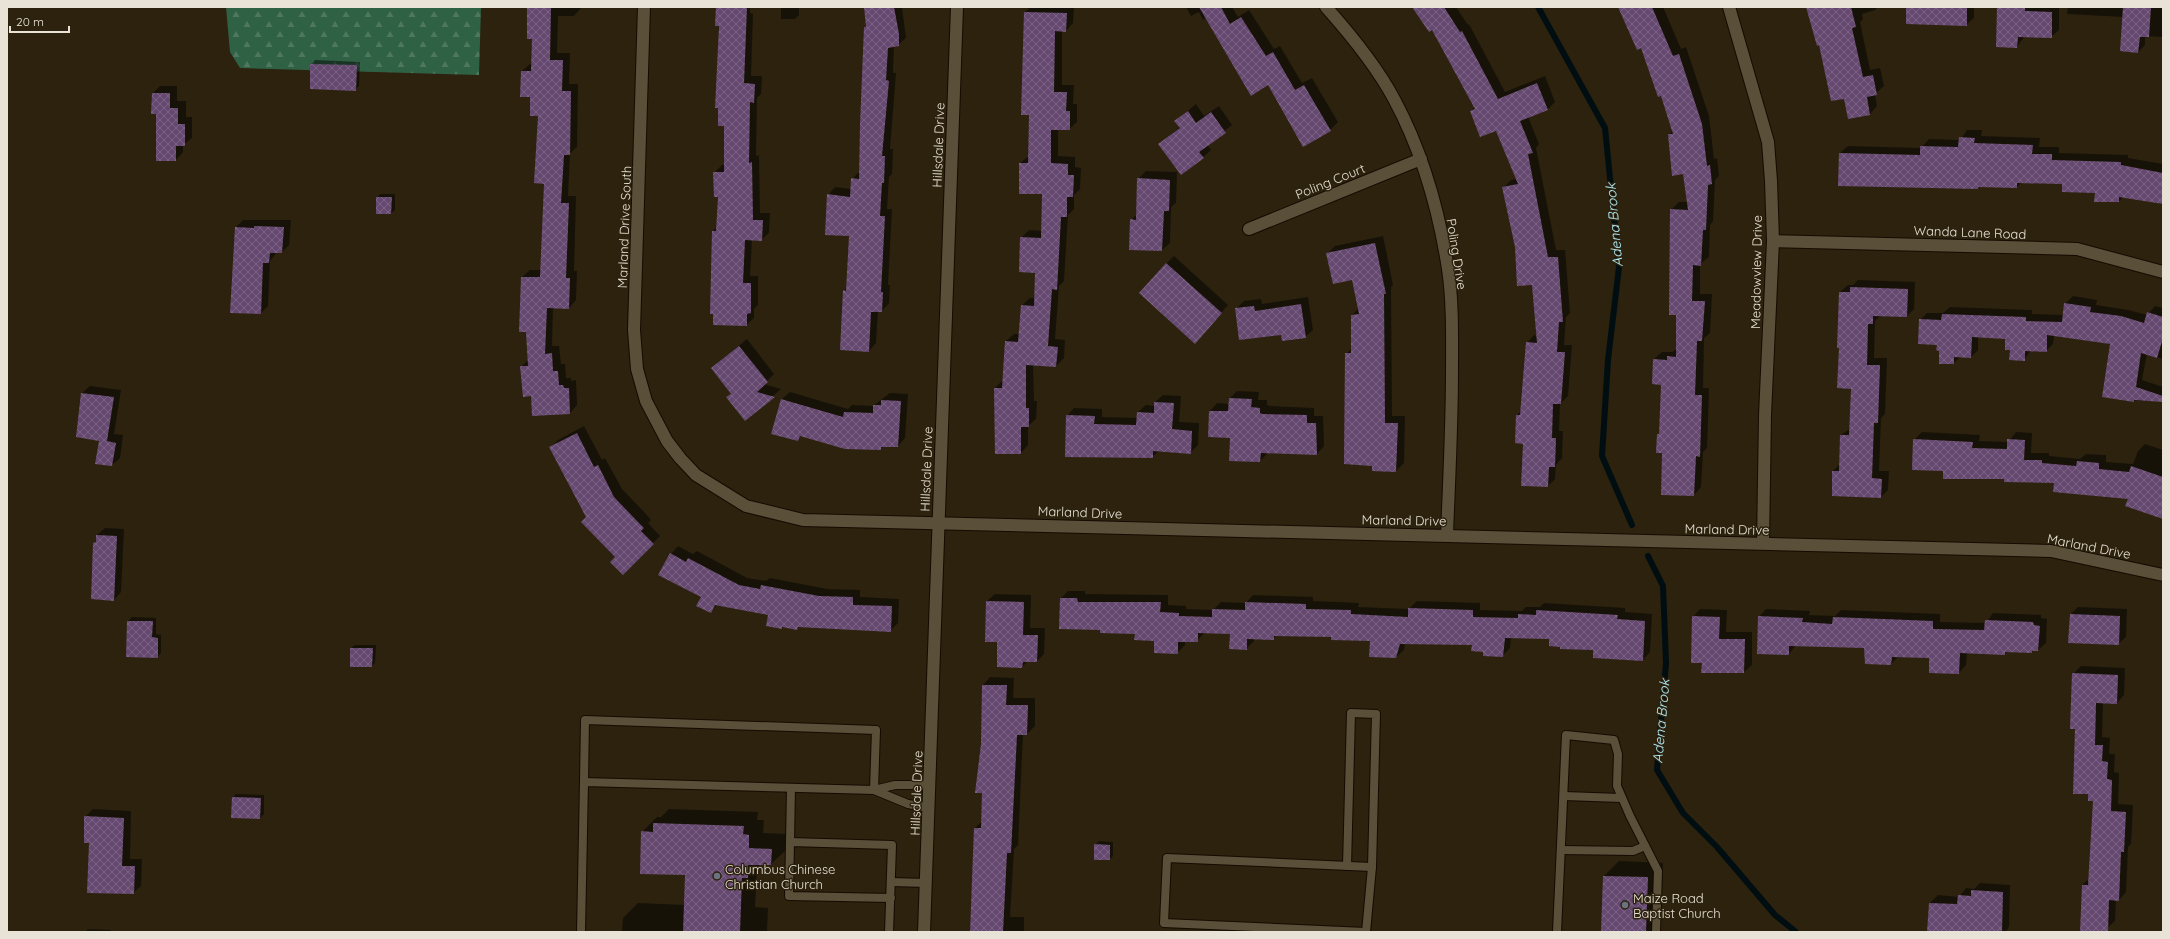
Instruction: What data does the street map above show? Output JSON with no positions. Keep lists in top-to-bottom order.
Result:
{
  "streets": {
    "street": [
      "Hillsdale Drive",
      "Poling Court",
      "Marland Drive South",
      "Wanda Lane Road",
      "Poling Drive",
      "Meadowview Drive",
      "Marland Drive"
    ]
  },
  "crossings": [
    ["Hillsdale Drive", "Marland Drive"],
    ["Poling Court", "Poling Drive"],
    ["Marland Drive South", "Marland Drive"],
    ["Wanda Lane Road", "Meadowview Drive"],
    ["Poling Drive", "Marland Drive"],
    ["Meadowview Drive", "Marland Drive"]
  ],
  "water": ["Adena Brook"],
  "places": ["Columbus Chinese Christian Church", "Maize Road Baptist Church"],
  "scale_bar": "20 m"
}
